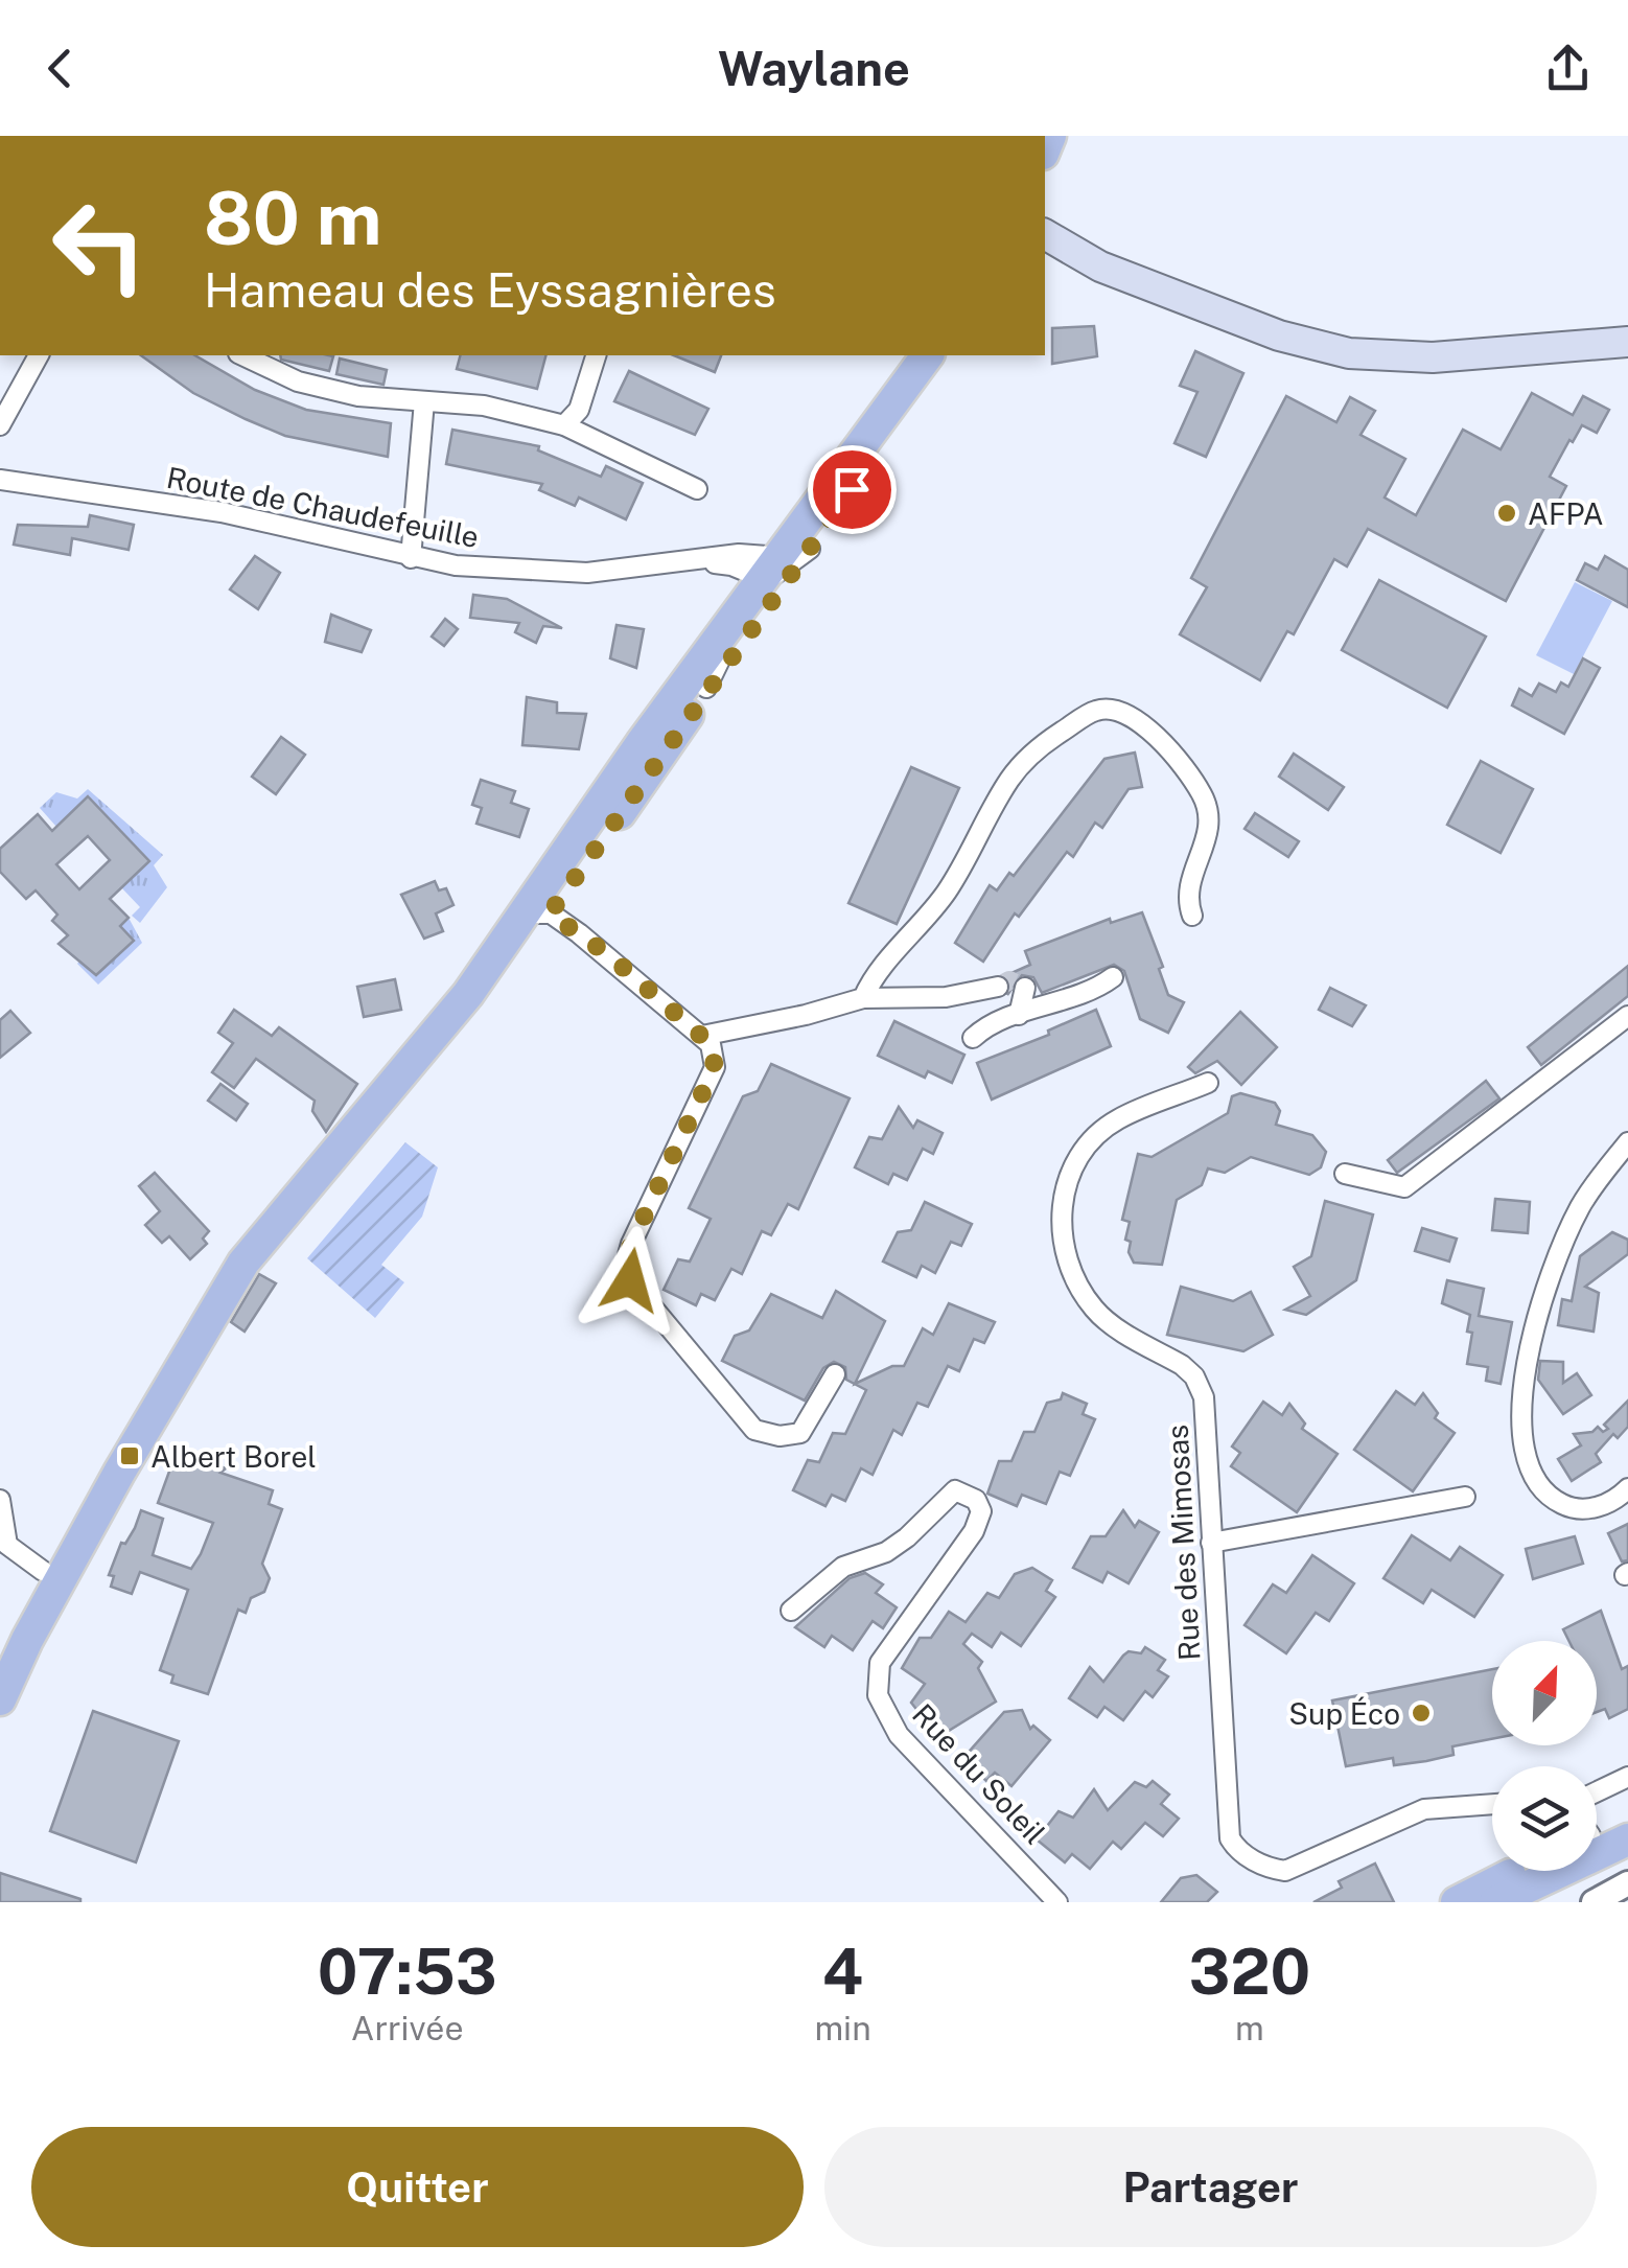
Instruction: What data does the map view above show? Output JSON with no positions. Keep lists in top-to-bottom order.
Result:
{
  "streets": {
    "street": ["Route de Chaudefeuille", "Rue des Mimosas", "Rue du Soleil"]
  },
  "places": {
    "other": ["AFPA", "Sup Éco"],
    "transit": ["Albert Borel"]
  },
  "north": "top right",
  "page": {
    "header": "Waylane",
    "turn": ["80 m", "Hameau des Eyssagnières"],
    "eta": [
      "07:53",
      "Arrivée",
      "4",
      "min",
      "320",
      "m"
    ],
    "buttons": ["Quitter", "Partager"]
  }
}
